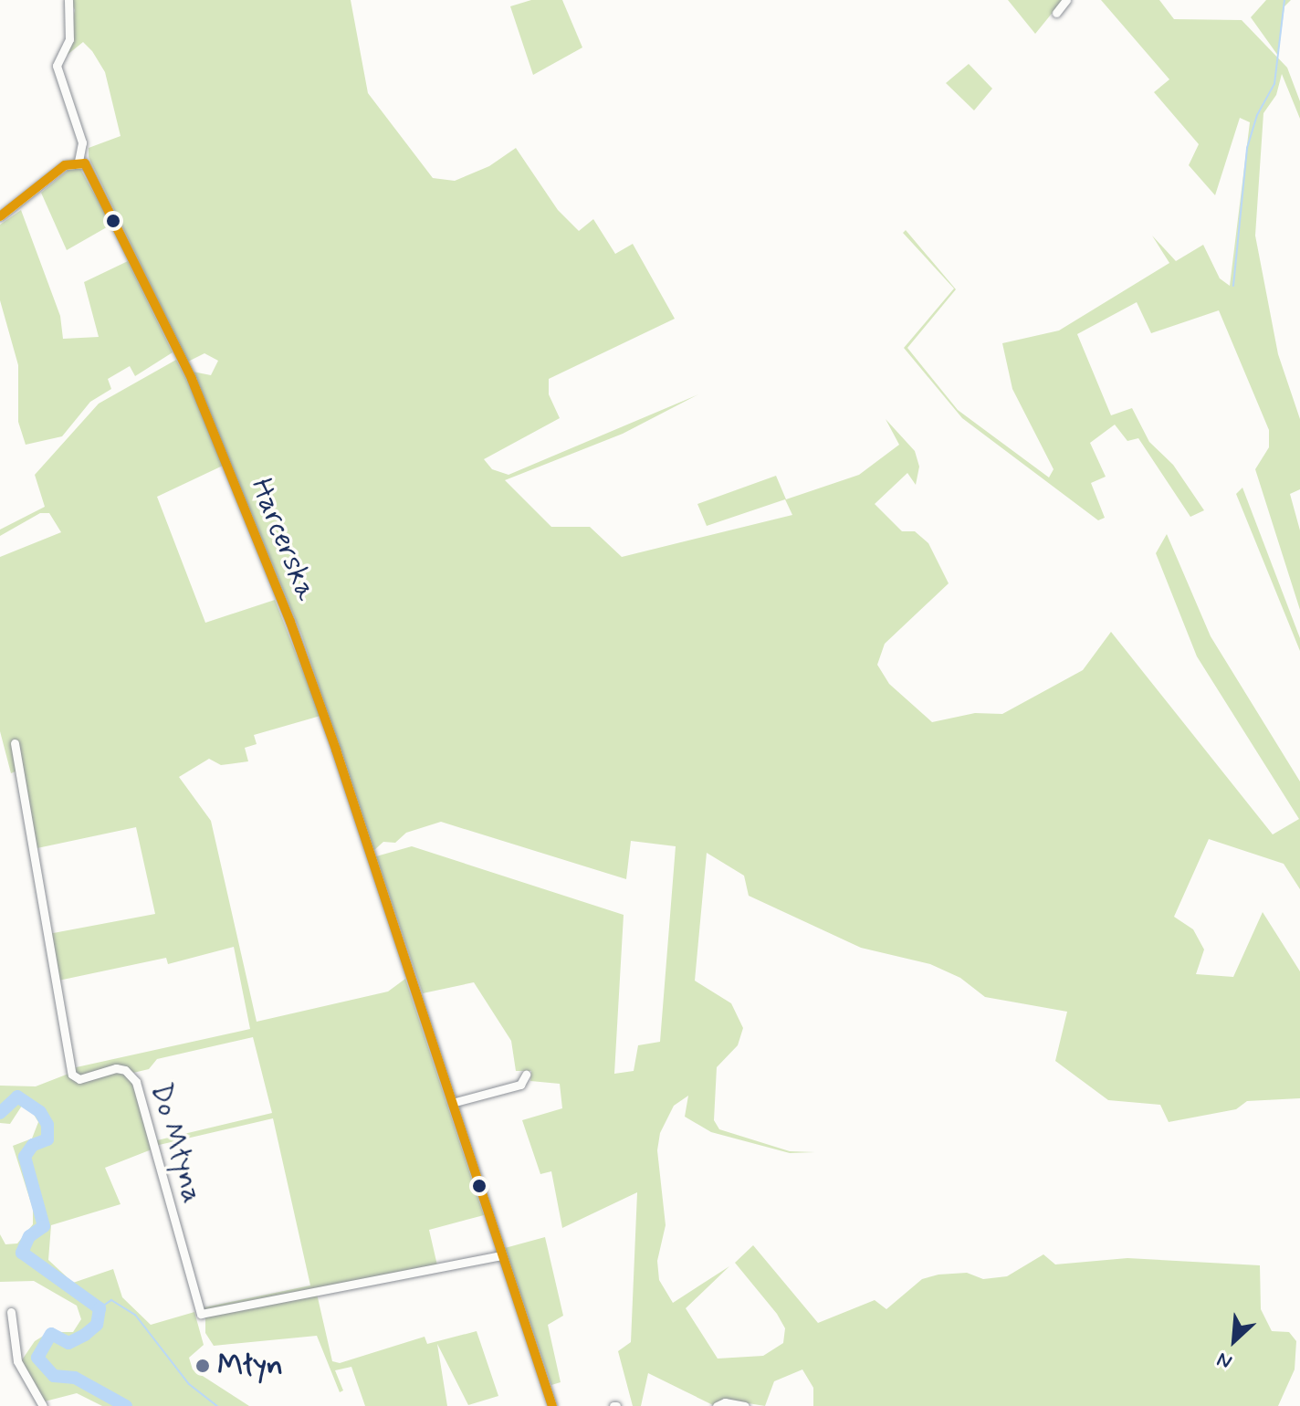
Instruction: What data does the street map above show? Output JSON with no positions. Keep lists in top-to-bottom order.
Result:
{
  "streets": {
    "street": ["Harcerska", "Do Młyna"]
  },
  "crossings": [
    ["Harcerska", "Do Młyna"]
  ],
  "places": ["Młyn"],
  "north": "bottom left"
}
